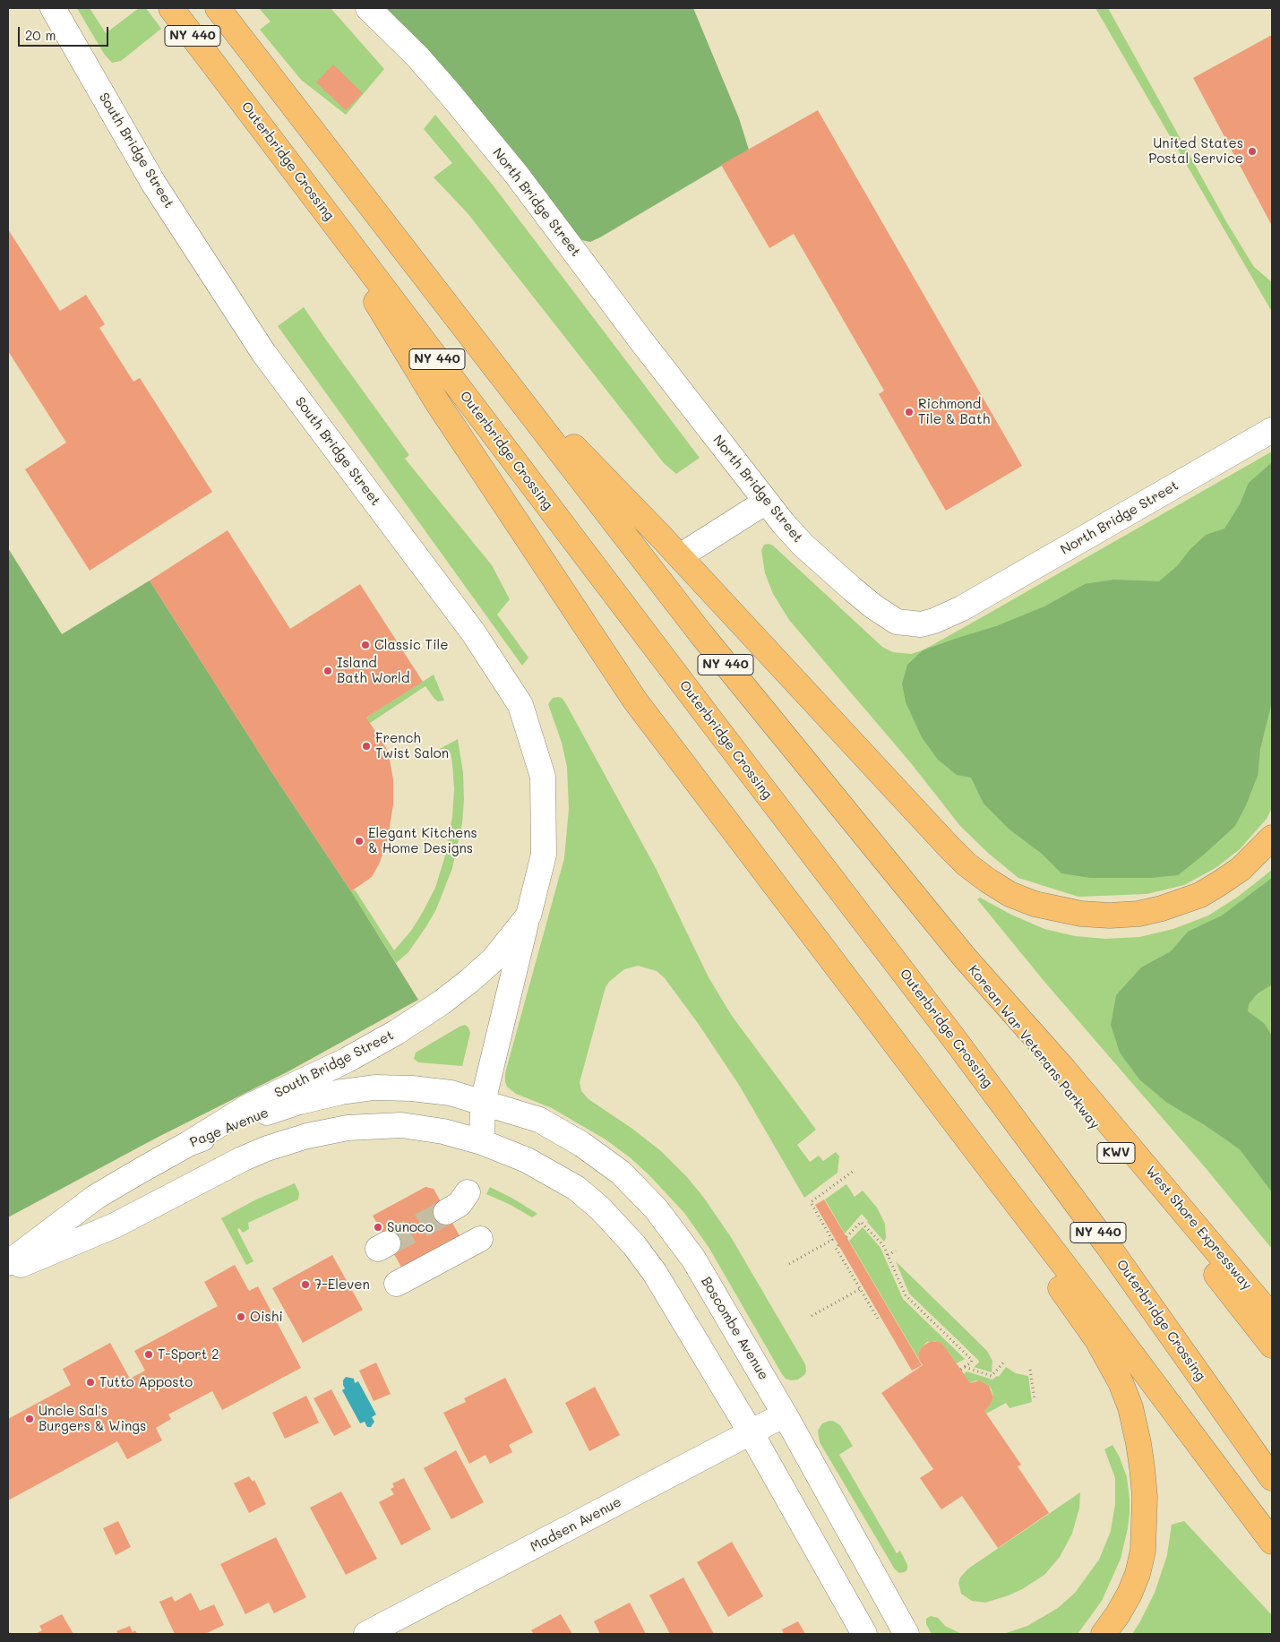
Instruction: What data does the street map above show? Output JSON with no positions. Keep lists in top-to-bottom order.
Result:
{
  "streets": {
    "highway": [
      "NY 440",
      "Outerbridge Crossing",
      "Korean War Veterans Parkway",
      "KWV",
      "West Shore Expressway"
    ],
    "street": [
      "South Bridge Street",
      "North Bridge Street",
      "Page Avenue",
      "Boscombe Avenue",
      "Madsen Avenue"
    ]
  },
  "crossings": [
    ["NY 440", "Korean War Veterans Parkway"],
    ["NY 440", "West Shore Expressway"],
    ["South Bridge Street", "Page Avenue"],
    ["South Bridge Street", "Boscombe Avenue"],
    ["Korean War Veterans Parkway", "West Shore Expressway"],
    ["Page Avenue", "Boscombe Avenue"],
    ["Boscombe Avenue", "Madsen Avenue"]
  ],
  "places": [
    "United States Postal Service",
    "Richmond Tile & Bath",
    "Classic Tile",
    "Island Bath World",
    "French Twist Salon",
    "Elegant Kitchens & Home Designs",
    "Sunoco",
    "7-Eleven",
    "Oishi",
    "T-Sport 2",
    "Tutto Apposto",
    "Uncle Sal's Burgers & Wings"
  ],
  "scale_bar": "20 m"
}
